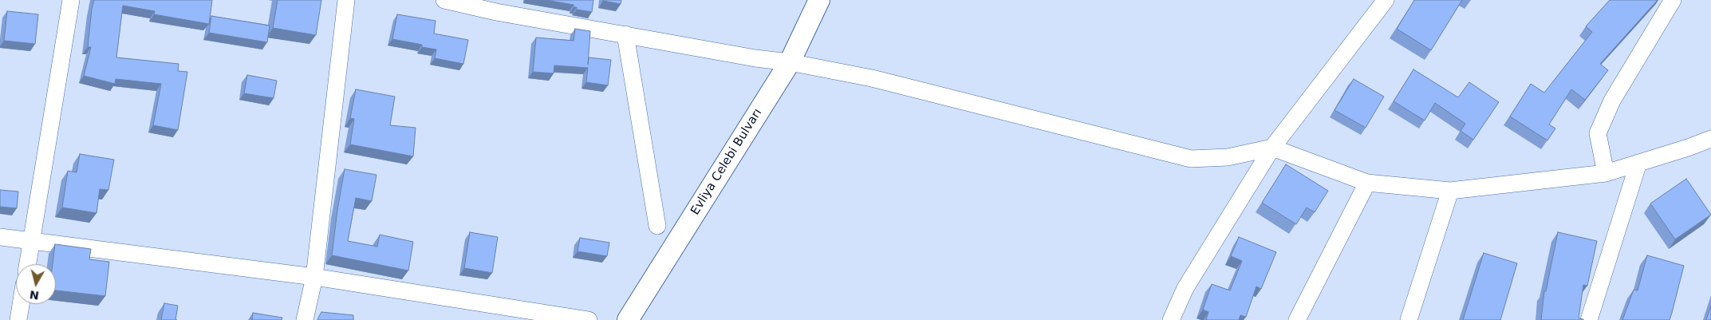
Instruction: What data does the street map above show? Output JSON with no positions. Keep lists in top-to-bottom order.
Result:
{
  "streets": {
    "main road": ["Evliya Celebi Bulvarı"]
  },
  "north": "bottom"
}
